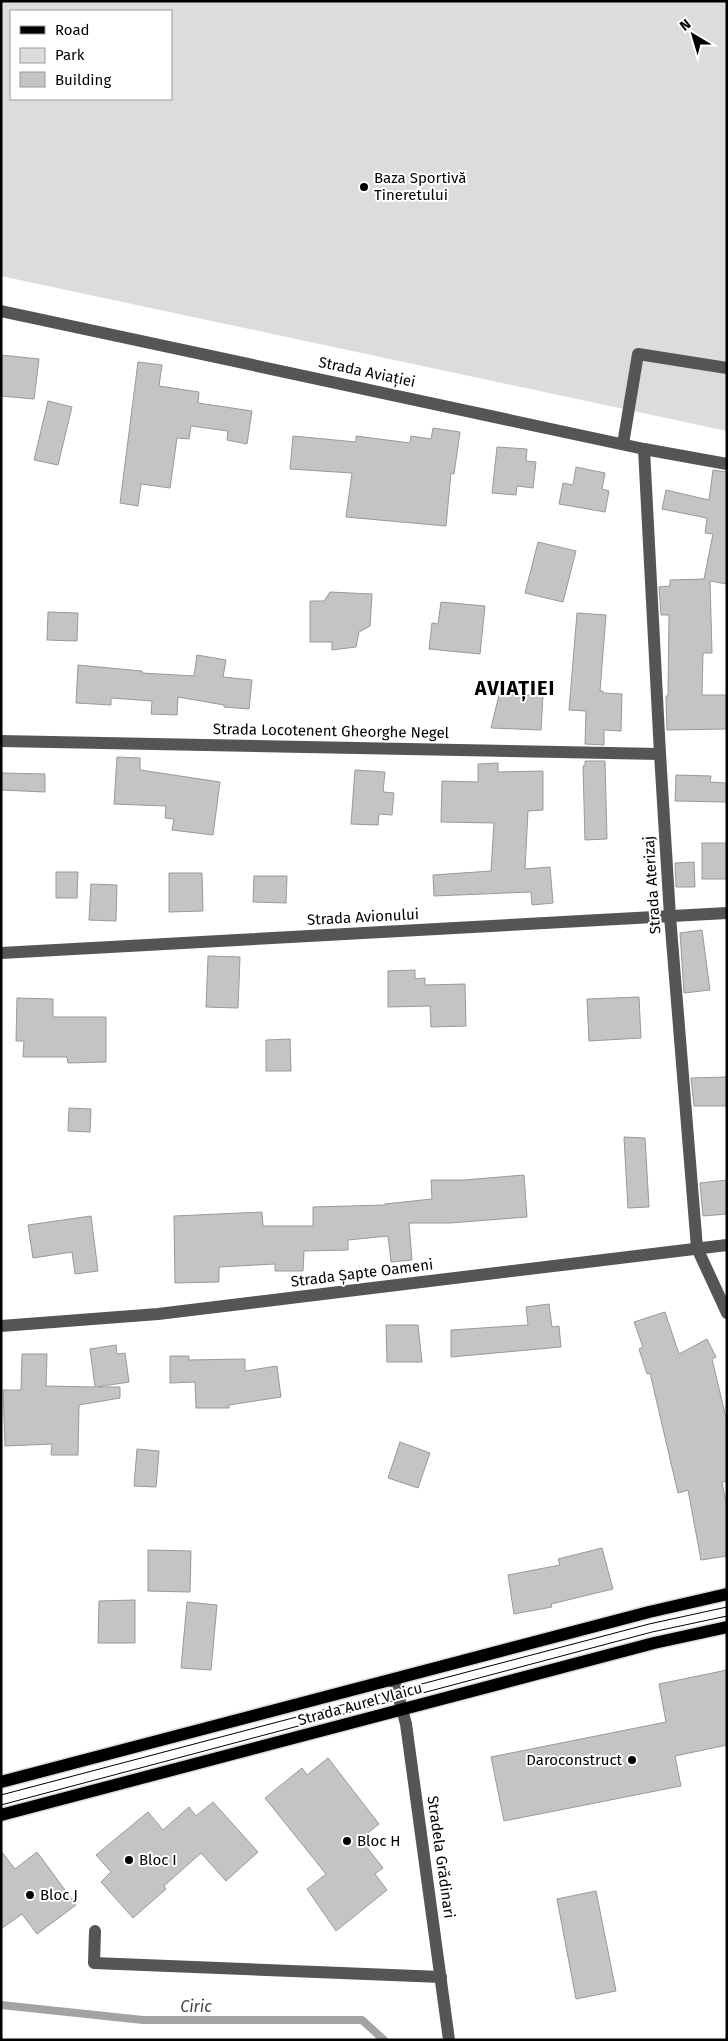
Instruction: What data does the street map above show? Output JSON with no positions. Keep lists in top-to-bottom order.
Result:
{
  "streets": {
    "main road": ["Strada Aurel Vlaicu"],
    "street": [
      "Strada Aviației",
      "Strada Locotenent Gheorghe Negel",
      "Strada Aterizaj",
      "Strada Avionului",
      "Strada Șapte Oameni",
      "Stradela Grădinari"
    ]
  },
  "crossings": [
    ["Strada Aviației", "Strada Aterizaj"],
    ["Strada Locotenent Gheorghe Negel", "Strada Aterizaj"],
    ["Strada Aterizaj", "Strada Avionului"],
    ["Strada Aterizaj", "Strada Șapte Oameni"],
    ["Strada Aurel Vlaicu", "Stradela Grădinari"]
  ],
  "districts": ["AVIAȚIEI"],
  "water": ["Ciric"],
  "places": [
    "Baza Sportivă Tineretului",
    "Daroconstruct",
    "Bloc H",
    "Bloc I",
    "Bloc J"
  ],
  "legend": ["Road", "Park", "Building"],
  "north": "top left"
}
